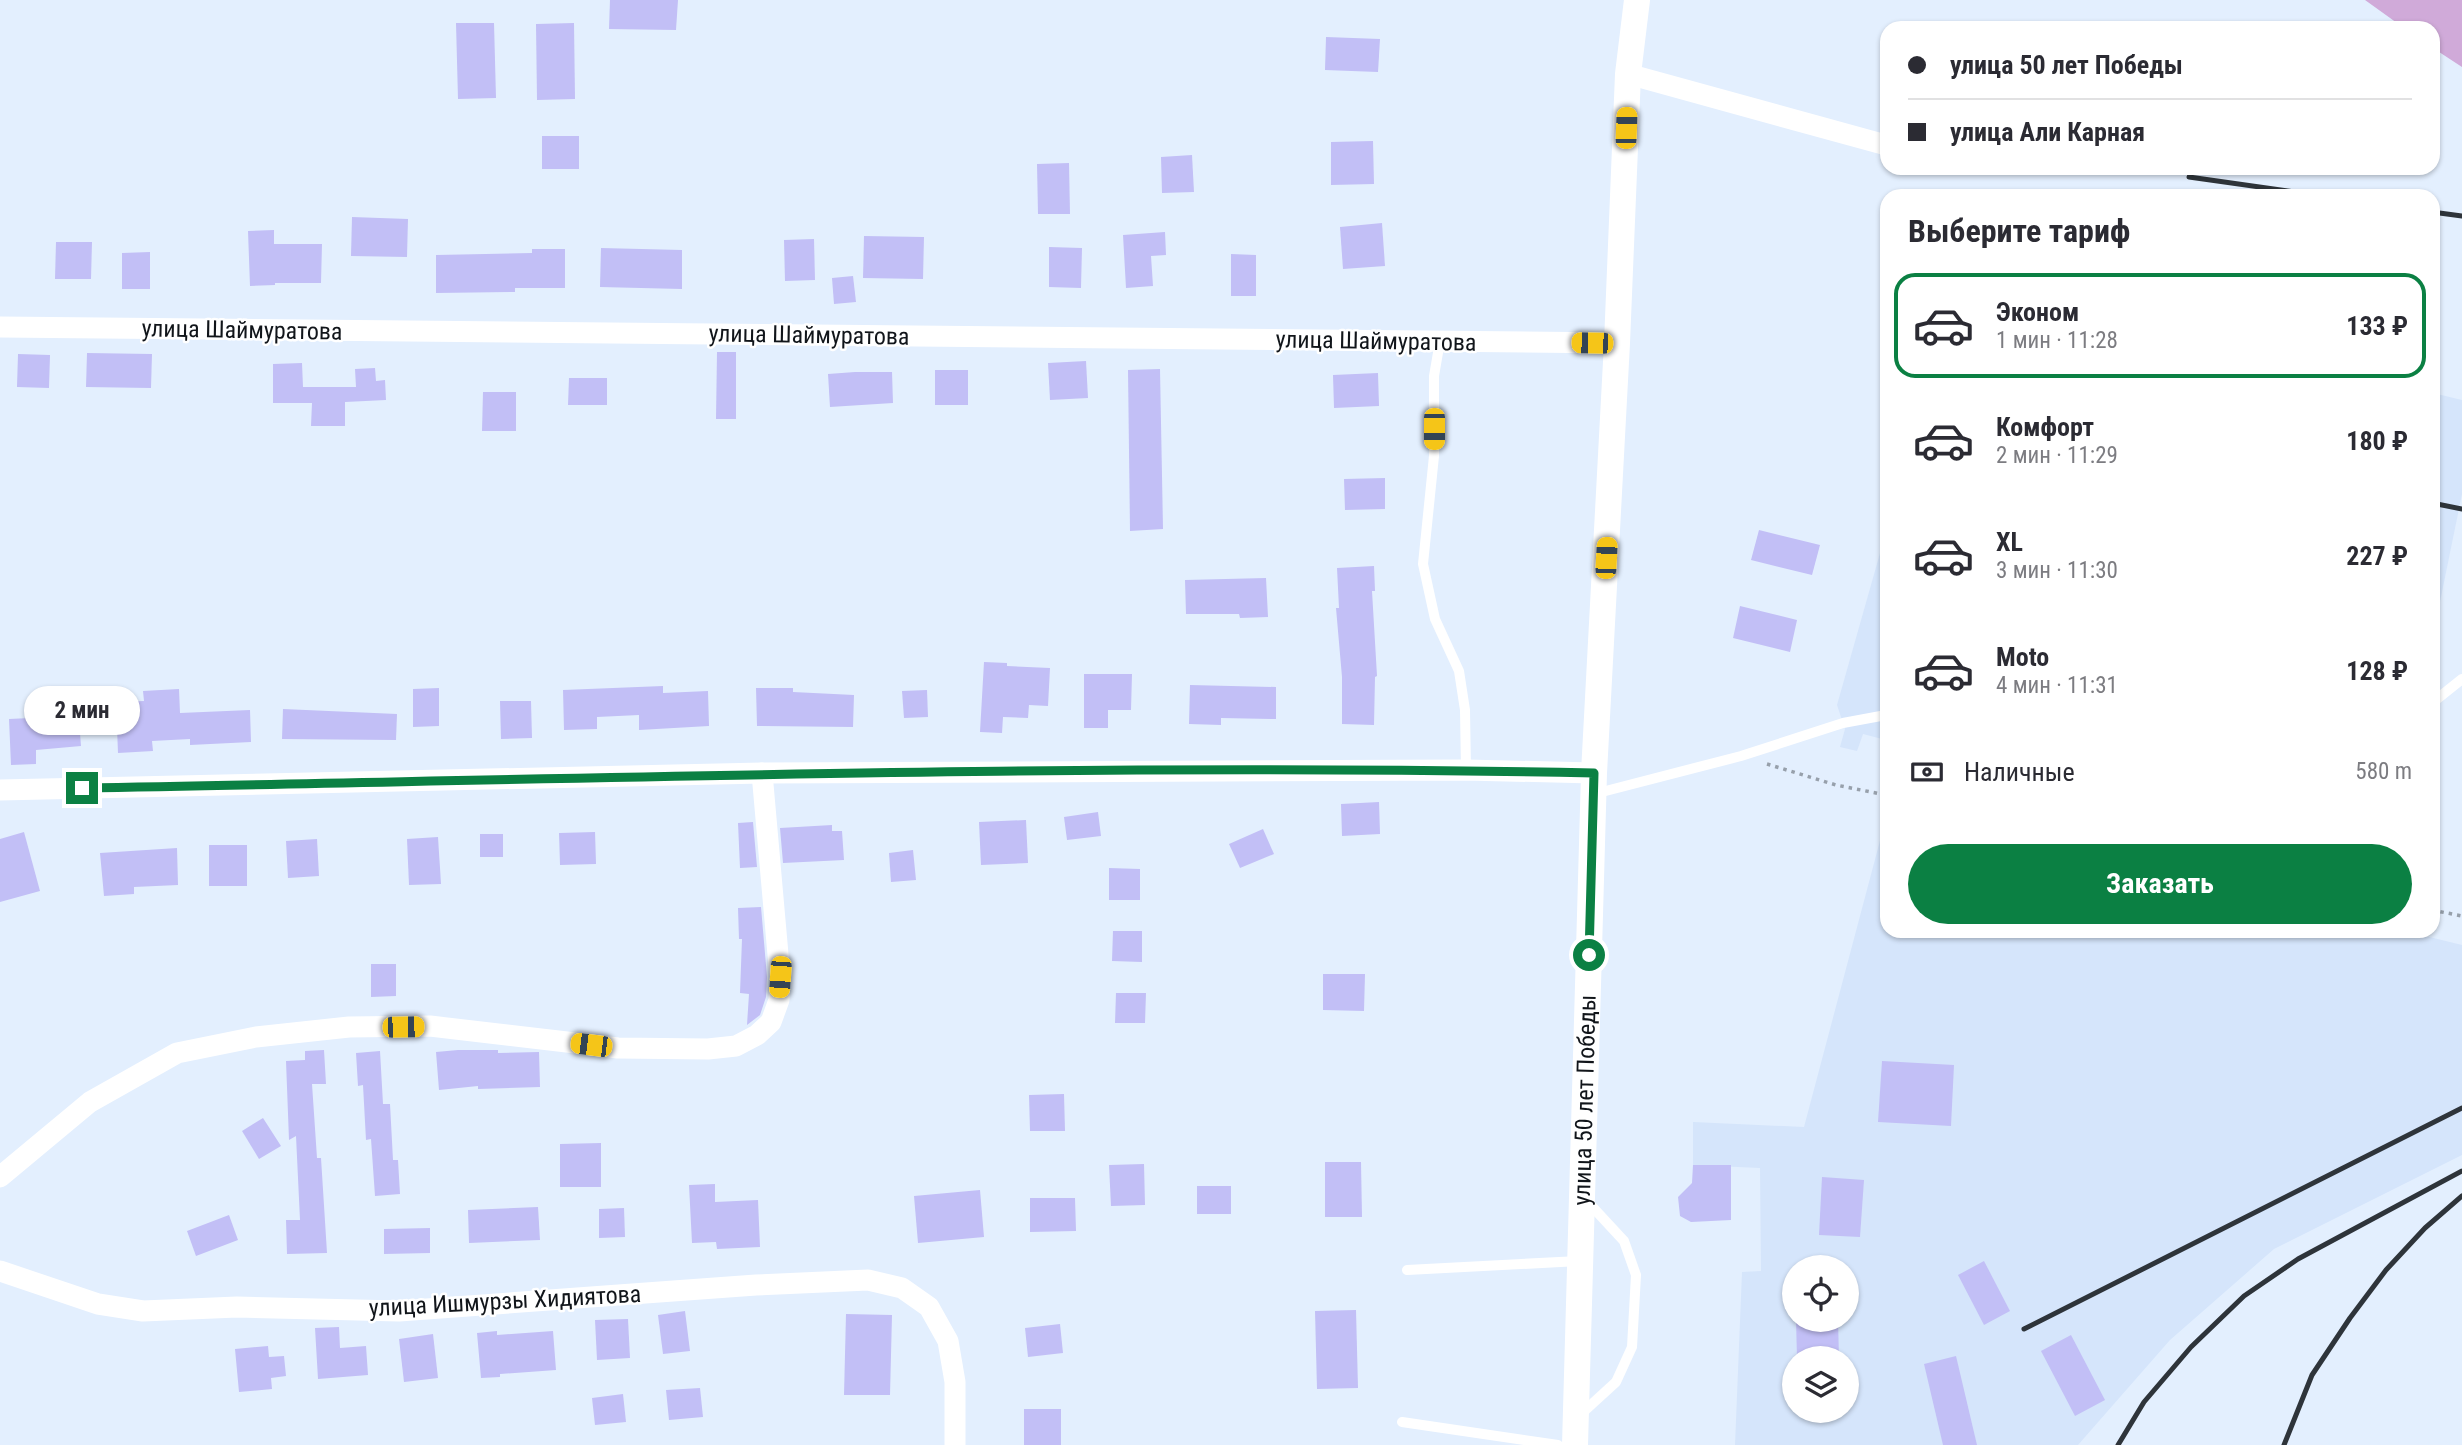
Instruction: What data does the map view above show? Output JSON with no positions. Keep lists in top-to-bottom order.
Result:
{
  "streets": {
    "street": ["улица Шаймуратова", "улица 50 лет Победы", "улица Ишмурзы Хидиятова"]
  },
  "crossings": [
    ["улица Шаймуратова", "улица 50 лет Победы"]
  ],
  "page": {
    "banner": ["улица 50 лет Победы", "улица Али Карная"],
    "heading": "Выберите тариф",
    "list": [
      {
        "name": "Эконом",
        "note": "1 мин · 11:28",
        "value": "133 ₽"
      },
      {
        "name": "Комфорт",
        "note": "2 мин · 11:29",
        "value": "180 ₽"
      },
      {
        "name": "XL",
        "note": "3 мин · 11:30",
        "value": "227 ₽"
      },
      {
        "name": "Moto",
        "note": "4 мин · 11:31",
        "value": "128 ₽"
      }
    ],
    "bubble": "2 мин",
    "pay": ["Наличные", "580 m"],
    "buttons": "Заказать"
  }
}
